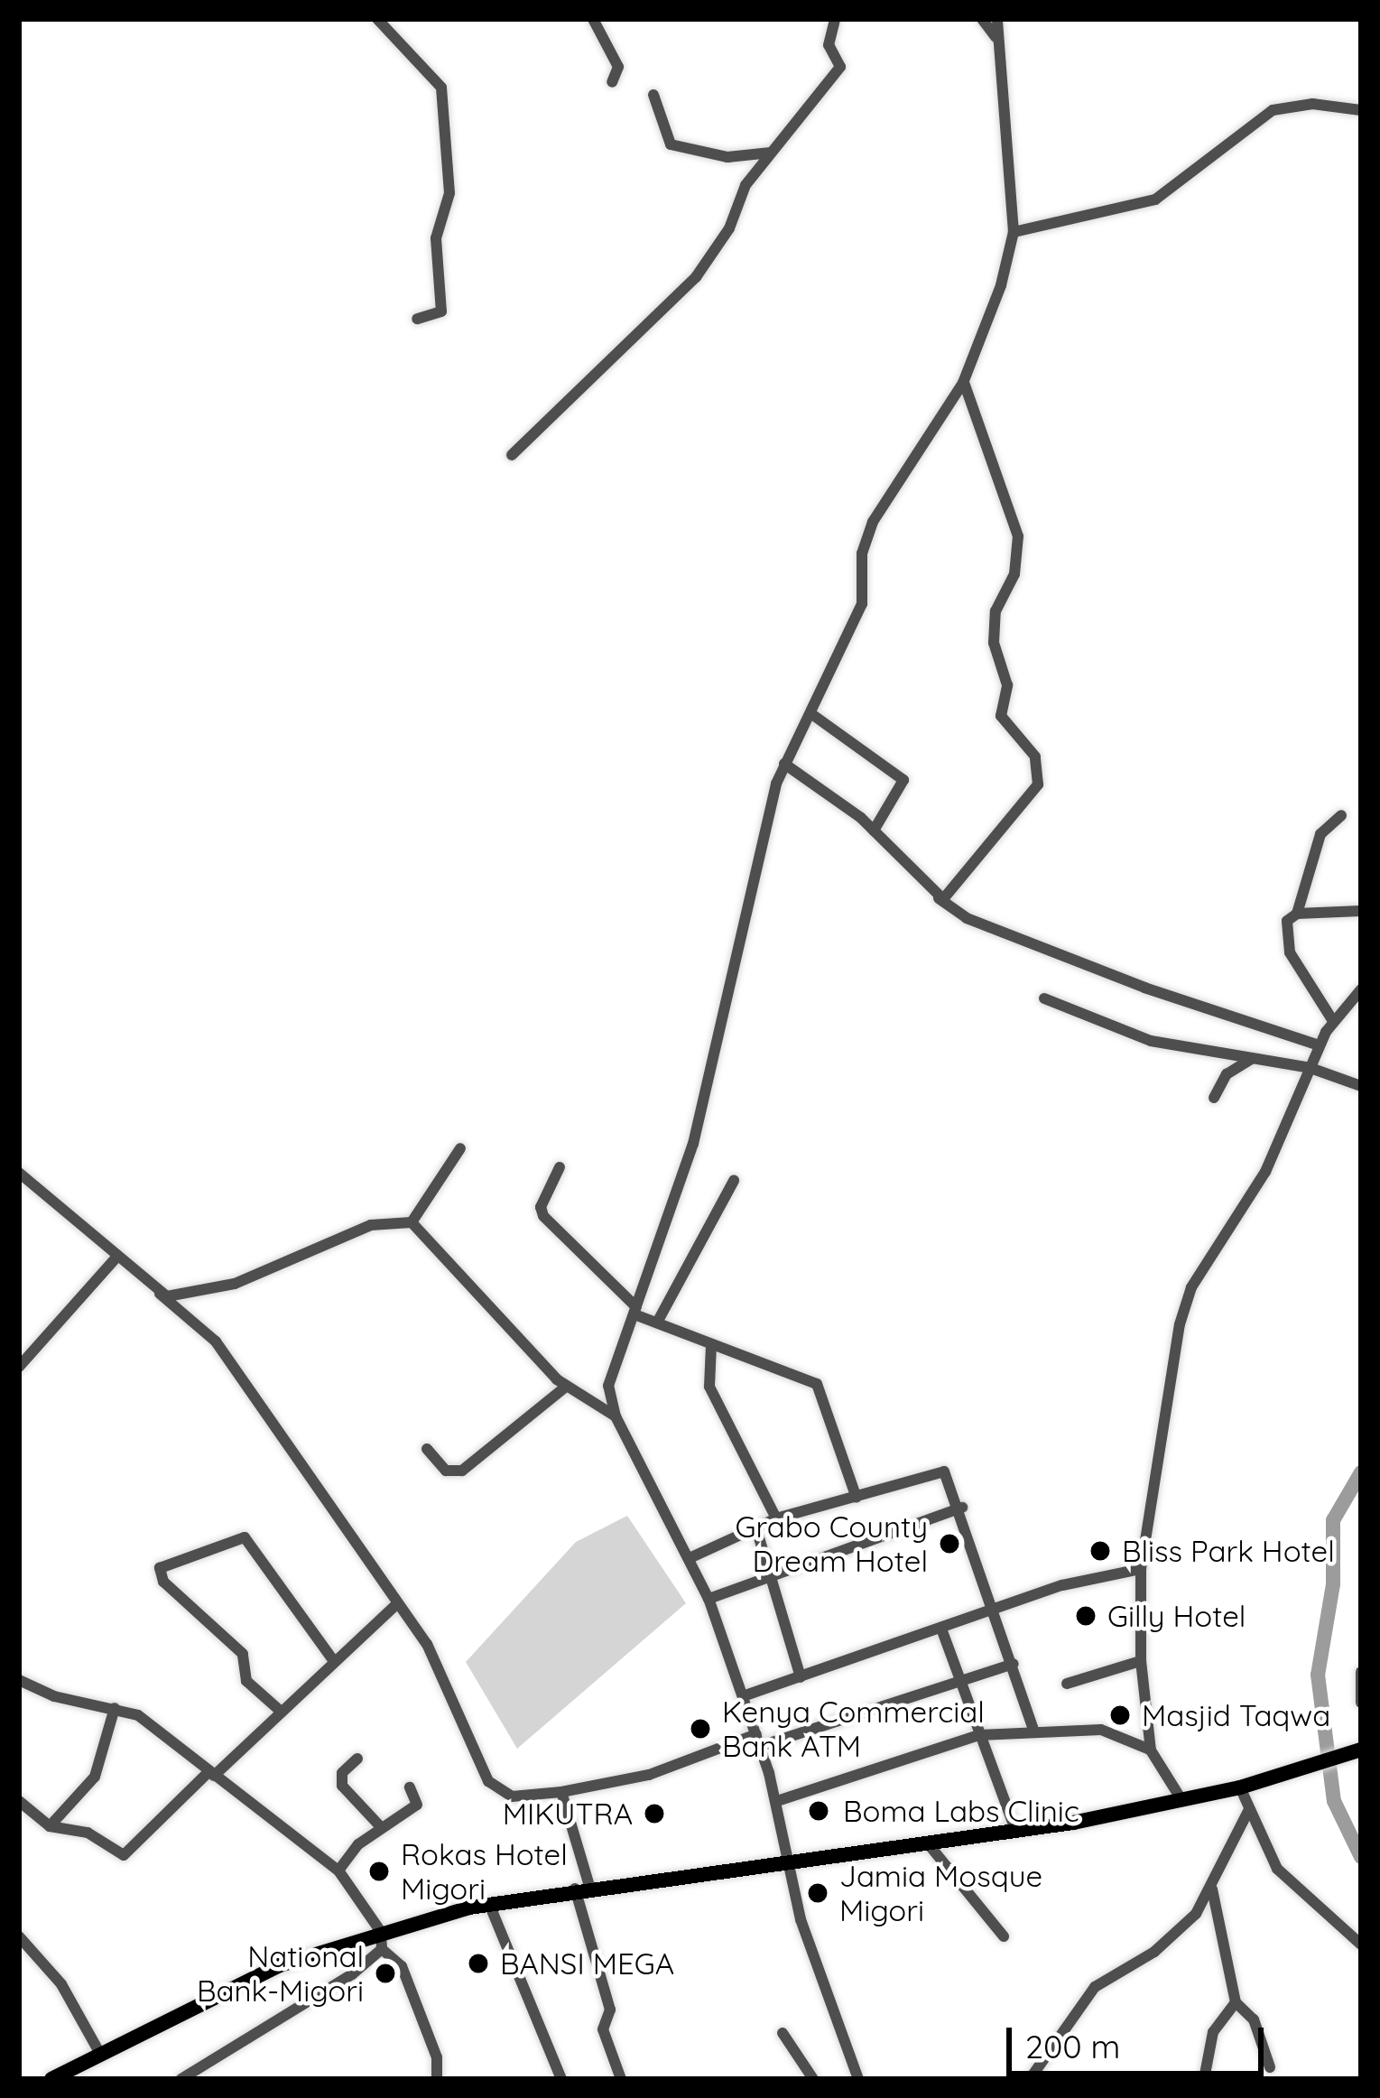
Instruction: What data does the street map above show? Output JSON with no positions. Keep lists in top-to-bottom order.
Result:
{
  "places": [
    "Grabo County Dream Hotel",
    "Bliss Park Hotel",
    "Gilly Hotel",
    "Masjid Taqwa",
    "Kenya Commercial Bank ATM",
    "Boma Labs Clinic",
    "MIKUTRA",
    "Rokas Hotel Migori",
    "Jamia Mosque Migori",
    "BANSI MEGA",
    "National Bank-Migori"
  ],
  "scale_bar": "200 m"
}
